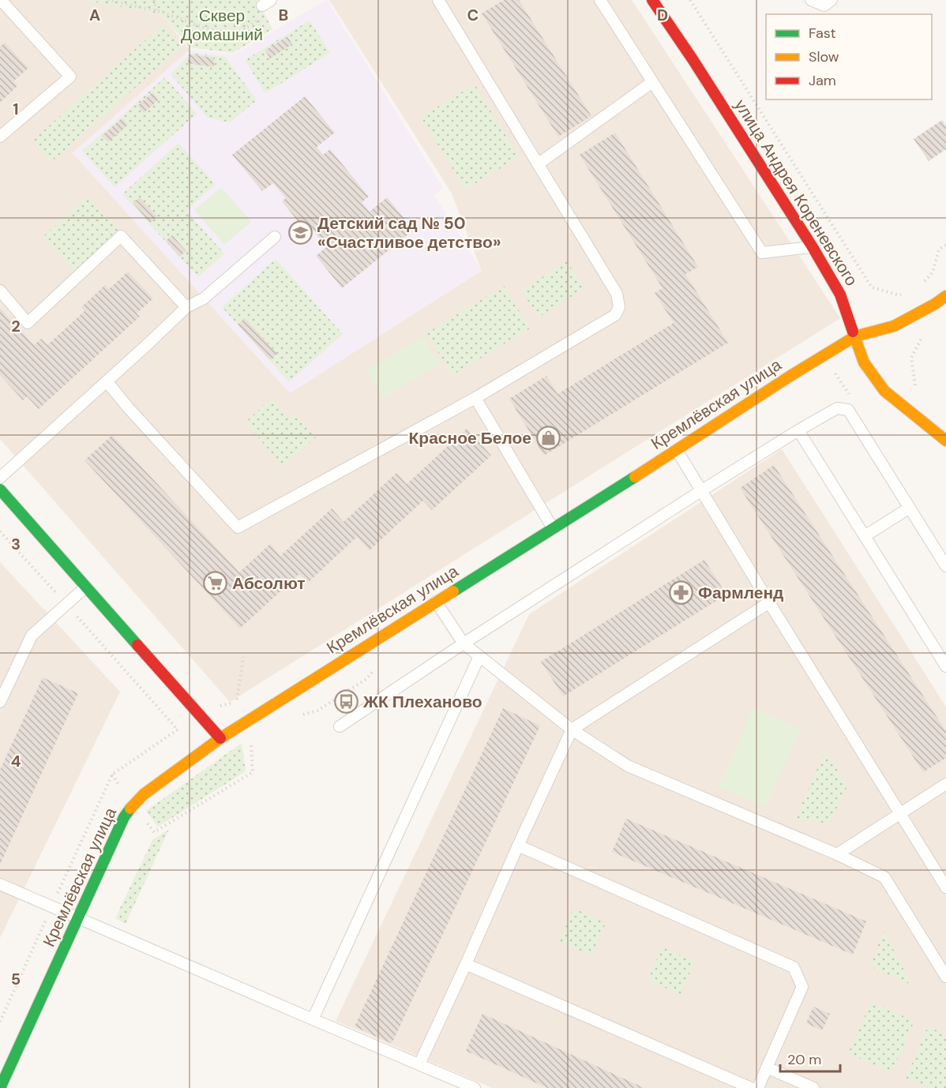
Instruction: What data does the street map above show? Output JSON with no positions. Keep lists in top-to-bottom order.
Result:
{
  "streets": {
    "street": ["улица Андрея Кореневского", "Кремлёвская улица"]
  },
  "crossings": [
    ["улица Андрея Кореневского", "Кремлёвская улица"]
  ],
  "parks": ["Сквер Домашний"],
  "places": {
    "school or university": ["Детский сад № 50 «Счастливое детство»"],
    "shop": ["Красное Белое"],
    "supermarket": ["Абсолют"],
    "pharmacy": ["Фармленд"],
    "bus stop": ["ЖК Плеханово"]
  },
  "legend": ["Fast", "Slow", "Jam"],
  "scale_bar": "20 m",
  "grid": {
    "columns": [
      "A",
      "B",
      "C",
      "D"
    ],
    "rows": [
      "1",
      "2",
      "3",
      "4",
      "5"
    ]
  }
}
